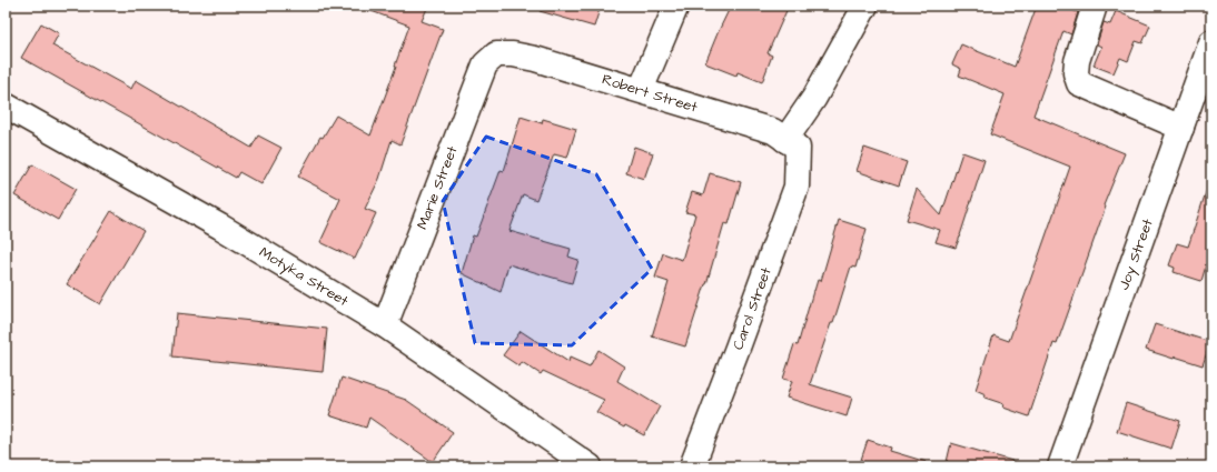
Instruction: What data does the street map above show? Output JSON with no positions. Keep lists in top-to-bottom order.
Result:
{
  "streets": {
    "street": [
      "Robert Street",
      "Marie Street",
      "Joy Street",
      "Motyka Street",
      "Carol Street"
    ]
  },
  "crossings": [
    ["Robert Street", "Marie Street"],
    ["Robert Street", "Carol Street"],
    ["Marie Street", "Motyka Street"]
  ]
}
